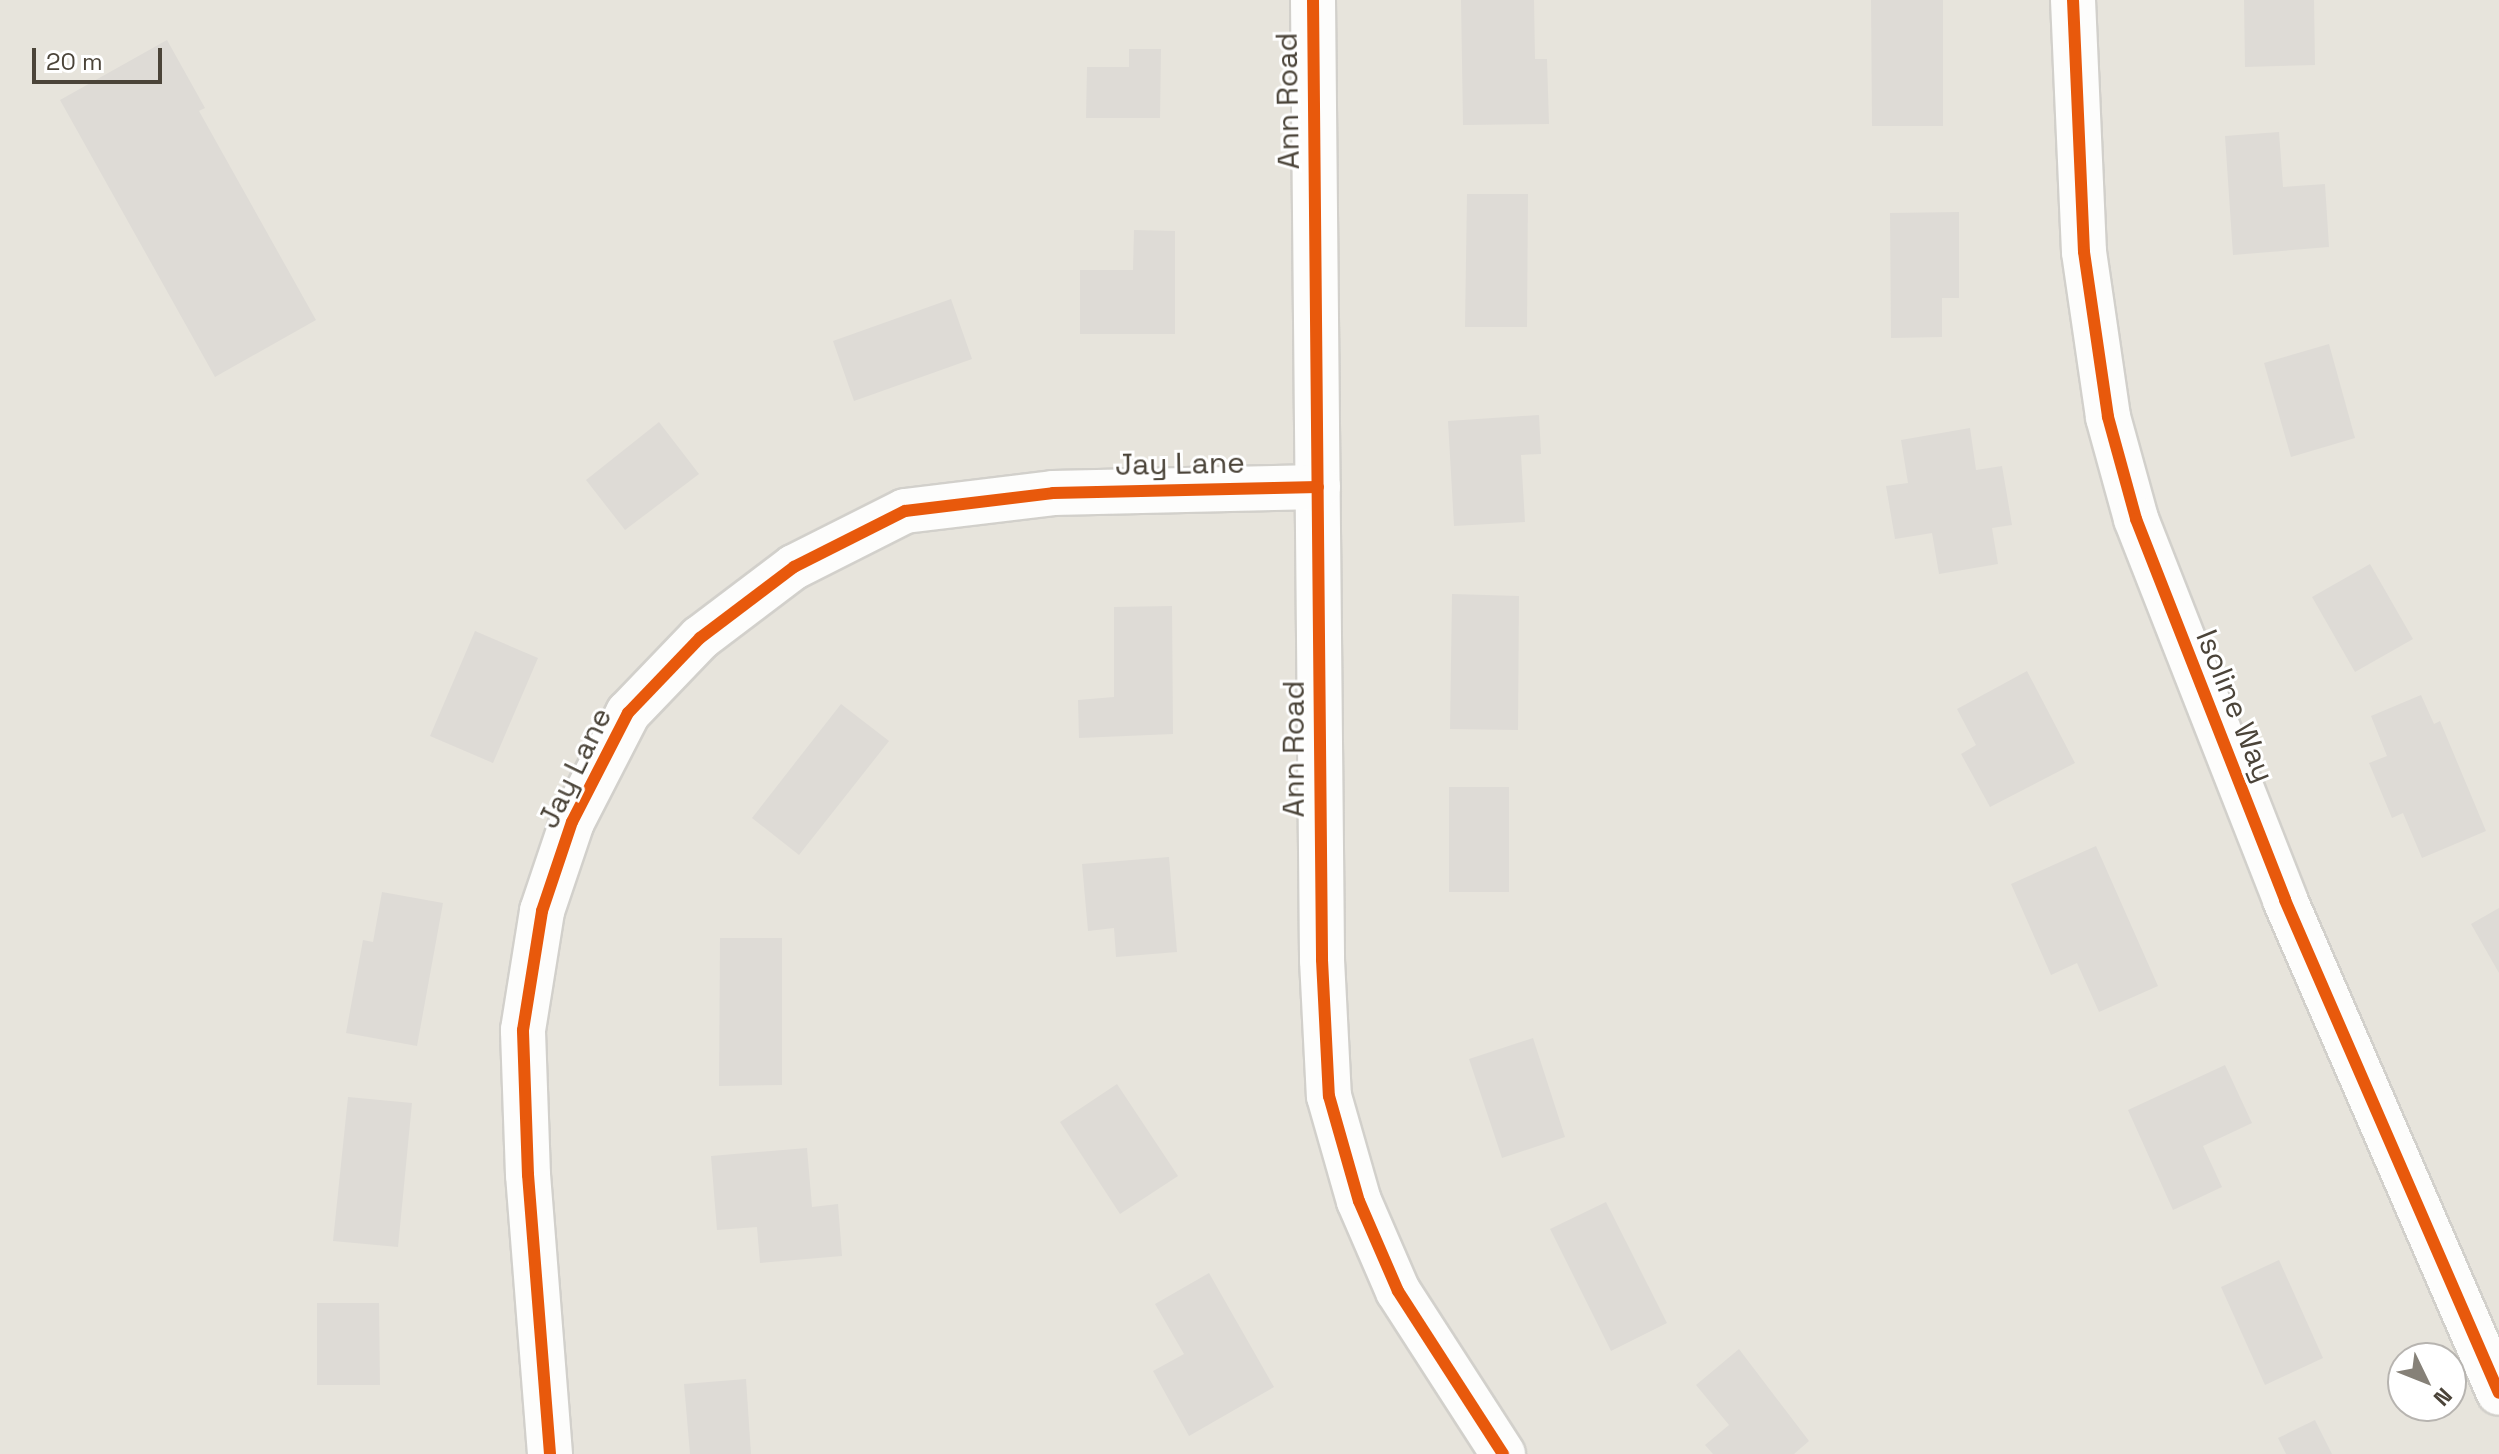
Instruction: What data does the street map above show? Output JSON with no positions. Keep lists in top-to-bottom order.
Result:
{
  "streets": {
    "street": ["Ann Road", "Jay Lane", "Isoline Way"]
  },
  "crossings": [
    ["Ann Road", "Jay Lane"]
  ],
  "scale_bar": "20 m",
  "north": "bottom right"
}
